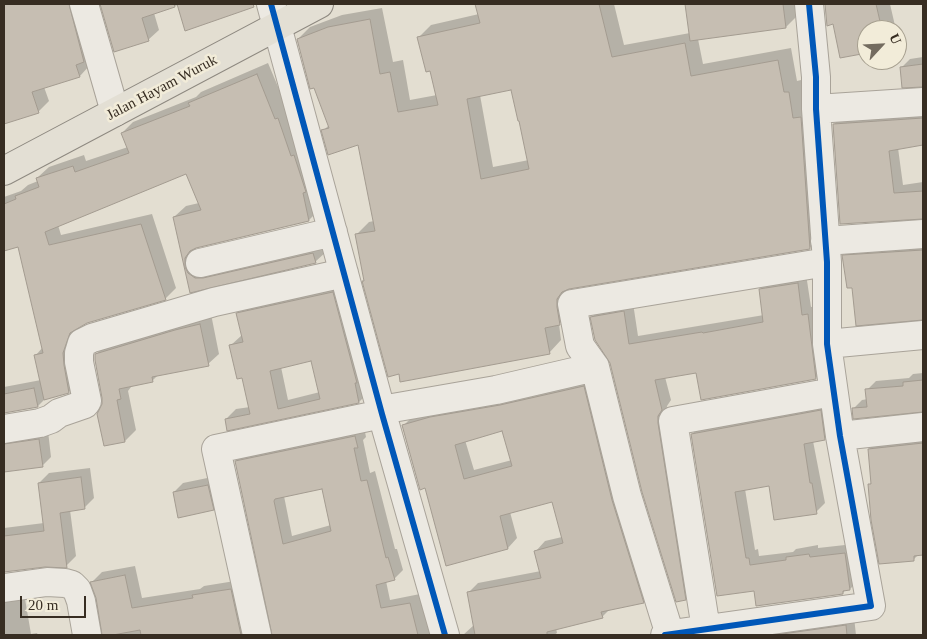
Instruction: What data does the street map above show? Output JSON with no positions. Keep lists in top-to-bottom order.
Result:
{
  "streets": {
    "main road": ["Jalan Hayam Wuruk"]
  },
  "scale_bar": "20 m",
  "north": "top right"
}
